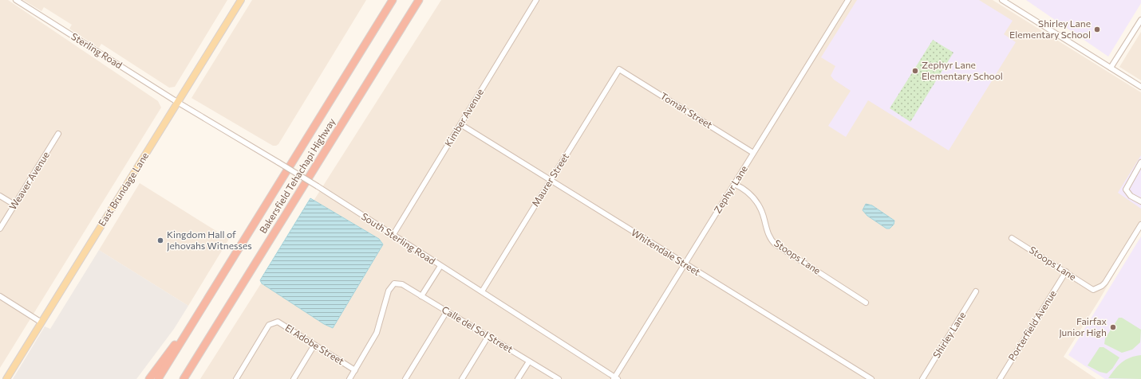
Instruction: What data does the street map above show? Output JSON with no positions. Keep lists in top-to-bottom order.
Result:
{
  "streets": {
    "highway": ["Bakersfield Tehachapi Highway"],
    "main road": ["East Brundage Lane"],
    "street": [
      "Sterling Road",
      "Tomah Street",
      "Kimber Avenue",
      "Maurer Street",
      "Weaver Avenue",
      "Zephyr Lane",
      "South Sterling Road",
      "Whitendale Street",
      "Stoops Lane",
      "Porterfield Avenue",
      "Calle del Sol Street",
      "Shirley Lane",
      "El Adobe Street"
    ]
  },
  "crossings": [
    ["Sterling Road", "East Brundage Lane"],
    ["Sterling Road", "South Sterling Road"],
    ["Tomah Street", "Maurer Street"],
    ["Tomah Street", "Zephyr Lane"],
    ["Kimber Avenue", "South Sterling Road"],
    ["Kimber Avenue", "Whitendale Street"],
    ["Maurer Street", "South Sterling Road"],
    ["Maurer Street", "Whitendale Street"],
    ["East Brundage Lane", "South Sterling Road"],
    ["Zephyr Lane", "South Sterling Road"],
    ["Zephyr Lane", "Whitendale Street"],
    ["Zephyr Lane", "Stoops Lane"],
    ["Stoops Lane", "Porterfield Avenue"],
    ["Calle del Sol Street", "El Adobe Street"]
  ],
  "places": [
    "Shirley Lane Elementary School",
    "Zephyr Lane Elementary School",
    "Kingdom Hall of Jehovahs Witnesses",
    "Fairfax Junior High"
  ]
}
